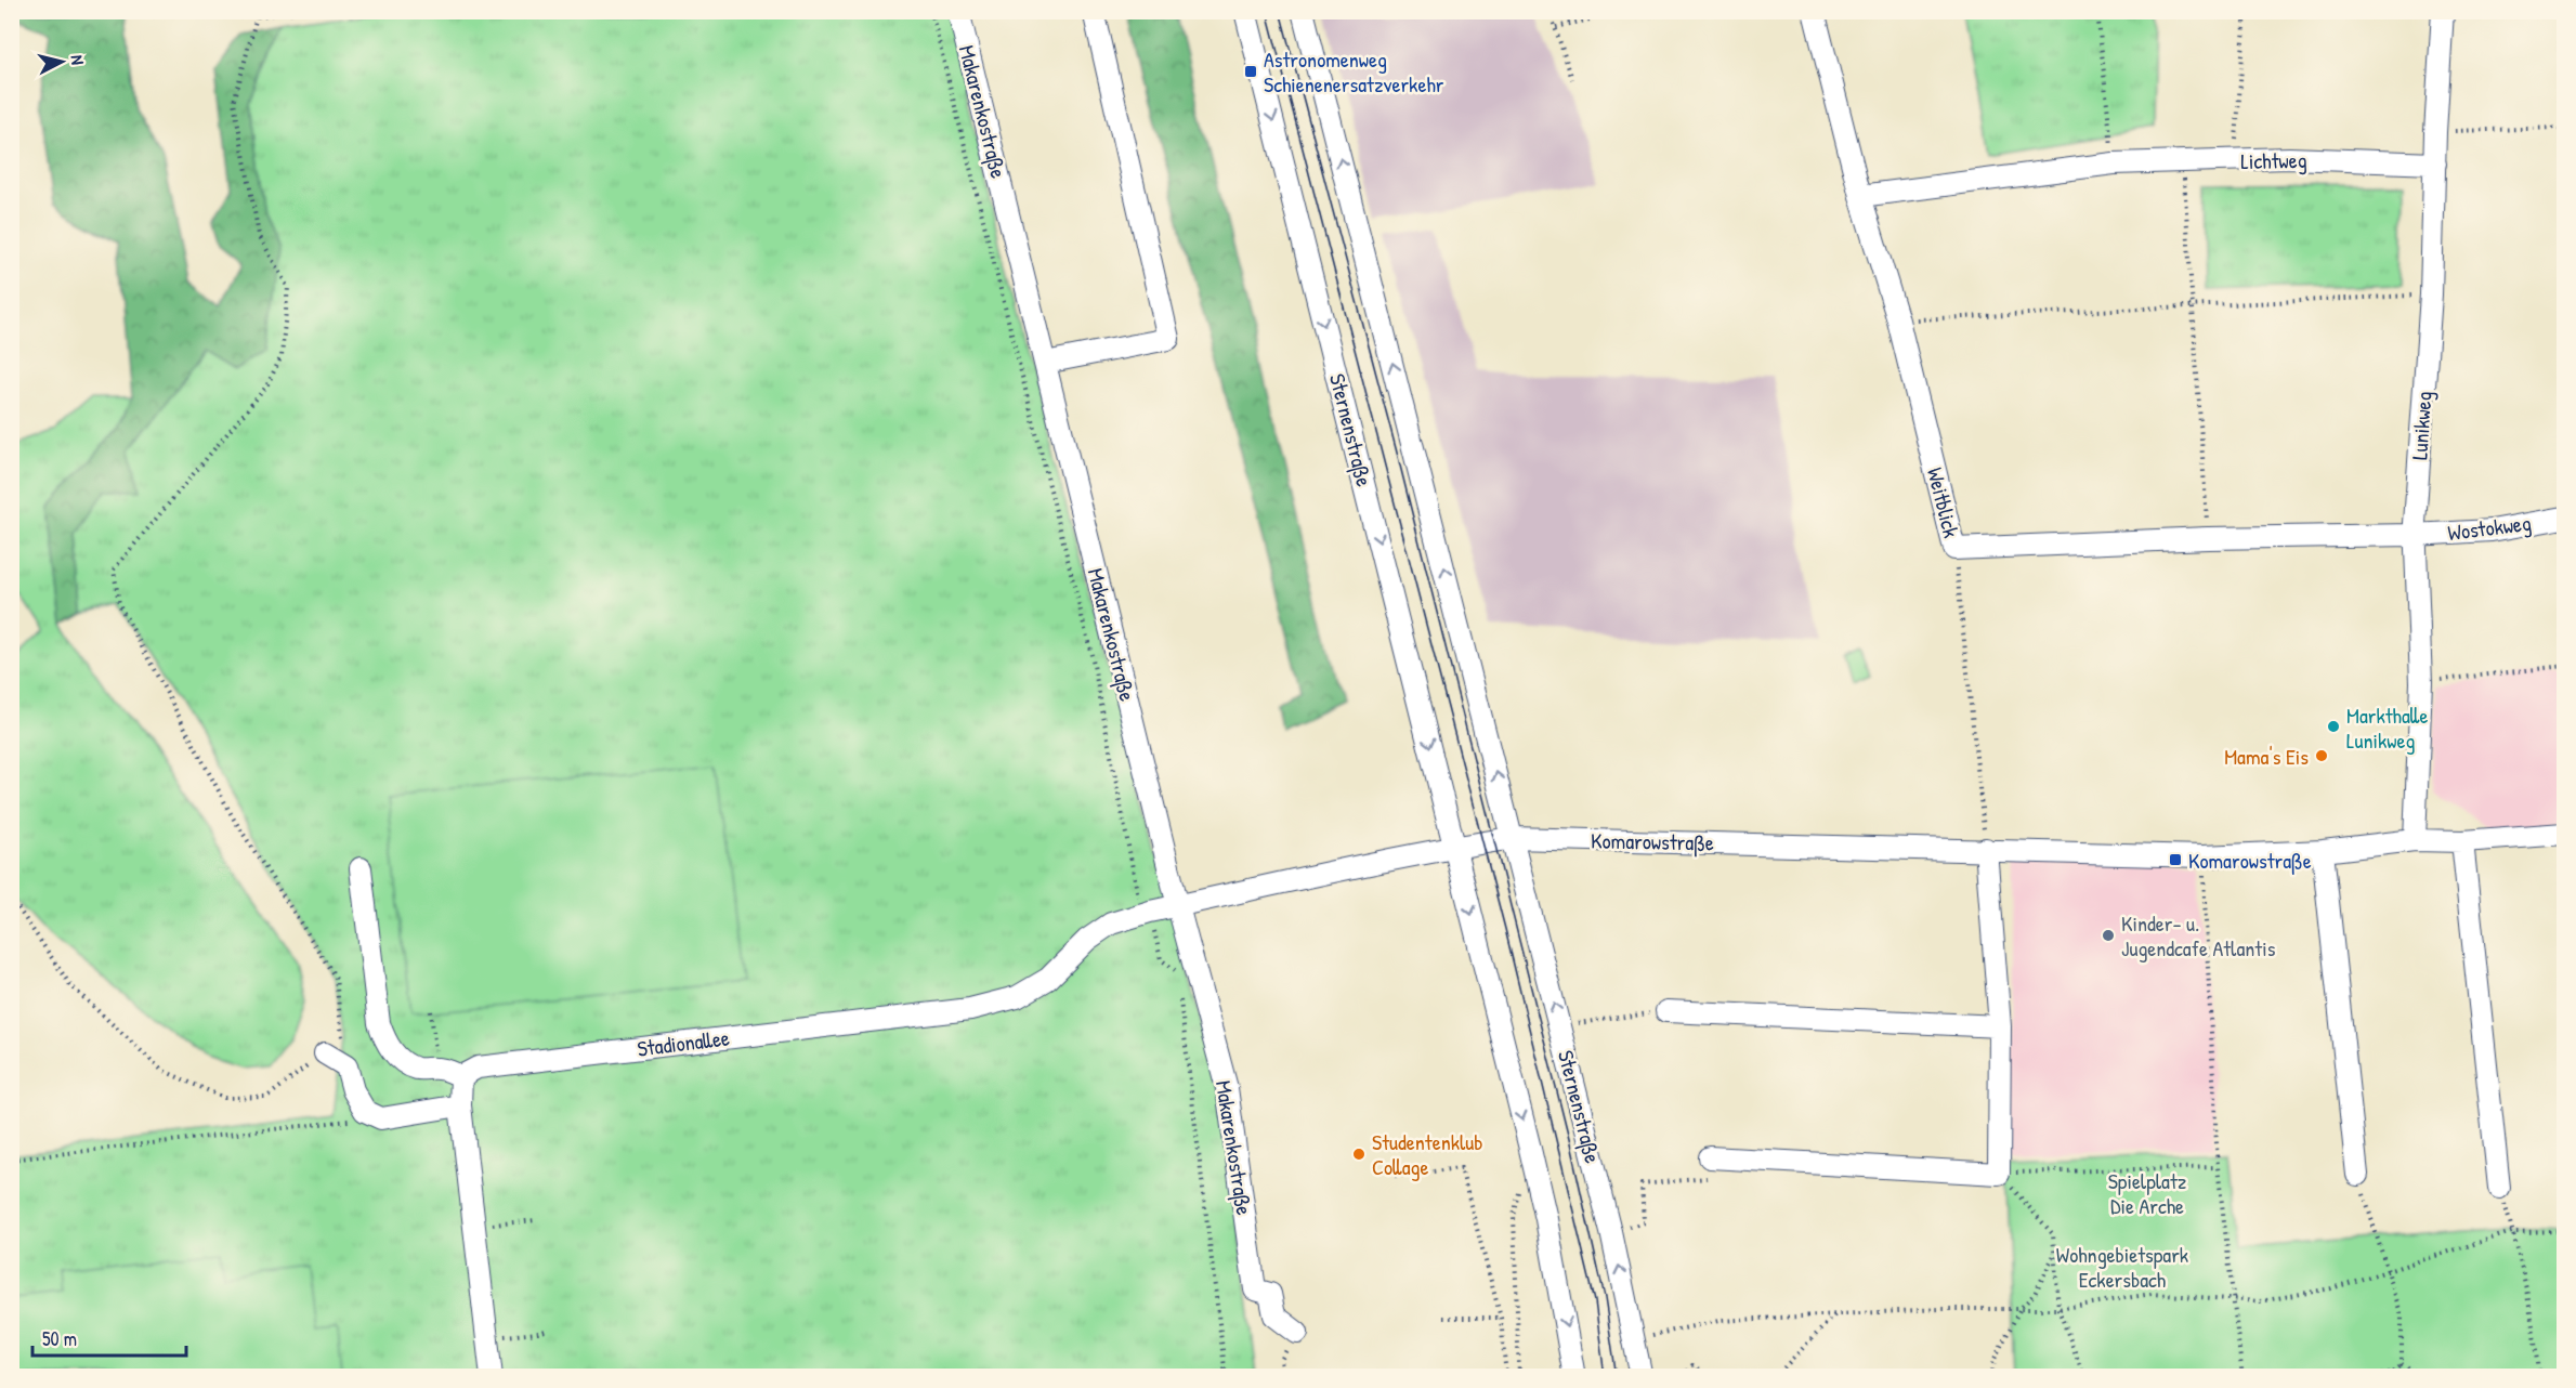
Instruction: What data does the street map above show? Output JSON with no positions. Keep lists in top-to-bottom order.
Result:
{
  "streets": {
    "street": [
      "Makarenkostraße",
      "Lichtweg",
      "Lunikweg",
      "Sternenstraße",
      "Weitblick",
      "Wostokweg",
      "Komarowstraße",
      "Stadionallee"
    ]
  },
  "crossings": [
    ["Makarenkostraße", "Stadionallee"],
    ["Lichtweg", "Lunikweg"],
    ["Lichtweg", "Weitblick"],
    ["Lunikweg", "Weitblick"],
    ["Lunikweg", "Wostokweg"],
    ["Lunikweg", "Komarowstraße"],
    ["Sternenstraße", "Komarowstraße"],
    ["Weitblick", "Wostokweg"]
  ],
  "parks": ["Spielplatz Die Arche", "Wohngebietspark Eckersbach"],
  "places": {
    "transit": ["Astronomenweg Schienenersatzverkehr", "Komarowstraße"],
    "other": [
      "Markthalle Lunikweg",
      "Mama's Eis",
      "Kinder- u. Jugendcafe Atlantis",
      "Studentenklub Collage"
    ]
  },
  "scale_bar": "50 m",
  "north": "right"
}
